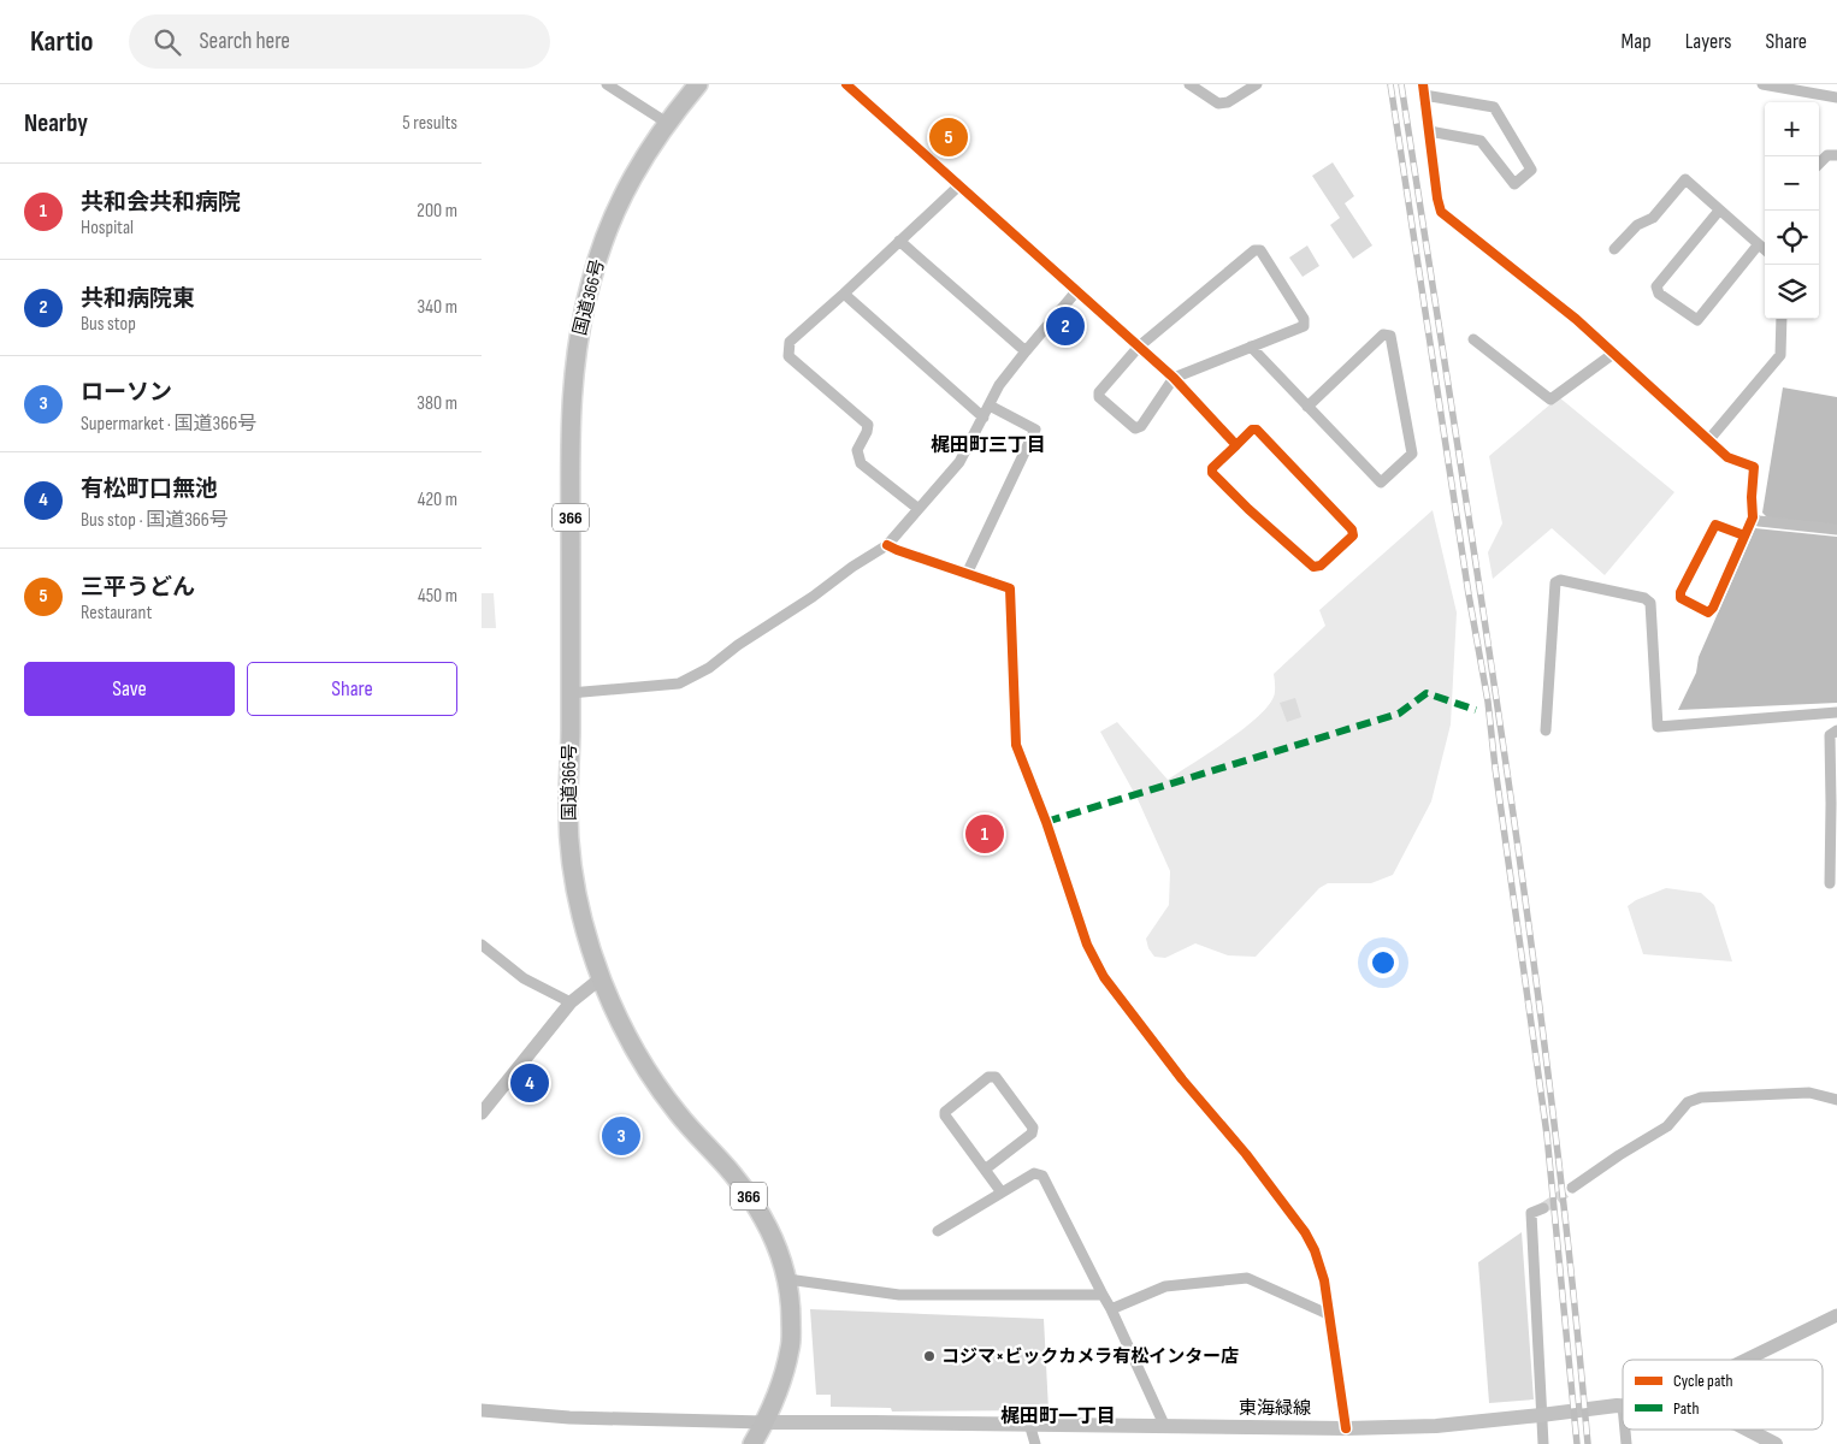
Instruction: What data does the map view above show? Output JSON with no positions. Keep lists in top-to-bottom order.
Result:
{
  "streets": {
    "highway": ["国道366号", "366"],
    "main road": ["東海緑線"]
  },
  "crossings": [
    ["国道366号", "東海緑線"]
  ],
  "districts": ["梶田町三丁目", "梶田町一丁目"],
  "places": ["コジマ×ビックカメラ有松インター店"],
  "legend": ["Cycle path", "Path"],
  "page": {
    "header": "Kartio",
    "search": "Search here",
    "nav": ["Map", "Layers", "Share"],
    "heading": ["Nearby", "5 results"],
    "map_buttons": ["+", "−"],
    "pins": [
      "5",
      "2",
      "1",
      "4",
      "3"
    ],
    "list": [
      {
        "mark": "1",
        "name": "共和会共和病院",
        "note": "Hospital",
        "value": "200 m"
      },
      {
        "mark": "2",
        "name": "共和病院東",
        "note": "Bus stop",
        "value": "340 m"
      },
      {
        "mark": "3",
        "name": "ローソン",
        "note": "Supermarket · 国道366号",
        "value": "380 m"
      },
      {
        "mark": "4",
        "name": "有松町口無池",
        "note": "Bus stop · 国道366号",
        "value": "420 m"
      },
      {
        "mark": "5",
        "name": "三平うどん",
        "note": "Restaurant",
        "value": "450 m"
      }
    ],
    "buttons": ["Save", "Share"]
  }
}
